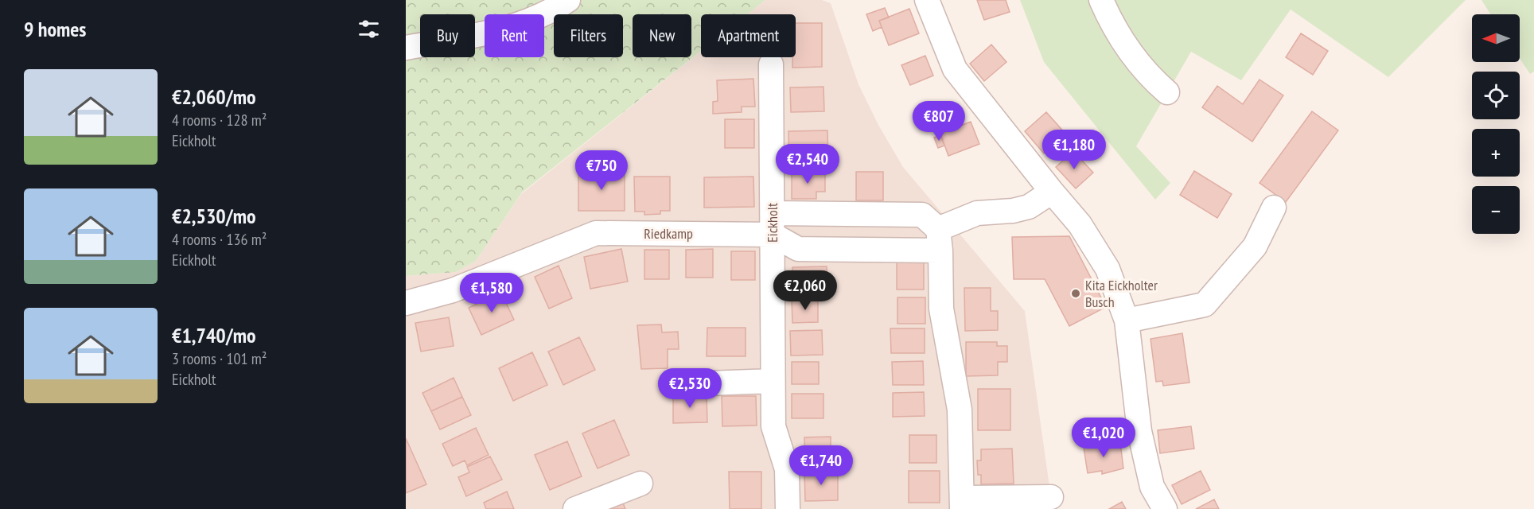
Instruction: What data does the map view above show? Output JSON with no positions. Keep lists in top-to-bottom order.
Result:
{
  "streets": {
    "street": ["Eickholt", "Riedkamp"]
  },
  "crossings": [
    ["Eickholt", "Riedkamp"]
  ],
  "places": ["Kita Eickholter Busch"],
  "north": "left",
  "page": {
    "heading": "9 homes",
    "map_buttons": ["+", "−"],
    "chip": [
      "Buy",
      "Rent",
      "Filters",
      "New",
      "Apartment"
    ],
    "list": [
      {
        "name": "€2,060/mo",
        "note": "4 rooms · 128 m² · Eickholt"
      },
      {
        "name": "€2,530/mo",
        "note": "4 rooms · 136 m² · Eickholt"
      },
      {
        "name": "€1,740/mo",
        "note": "3 rooms · 101 m² · Eickholt"
      }
    ],
    "price": [
      "€807",
      "€1,180",
      "€2,540",
      "€750",
      "€2,060",
      "€1,580",
      "€2,530",
      "€1,020",
      "€1,740"
    ]
  }
}
